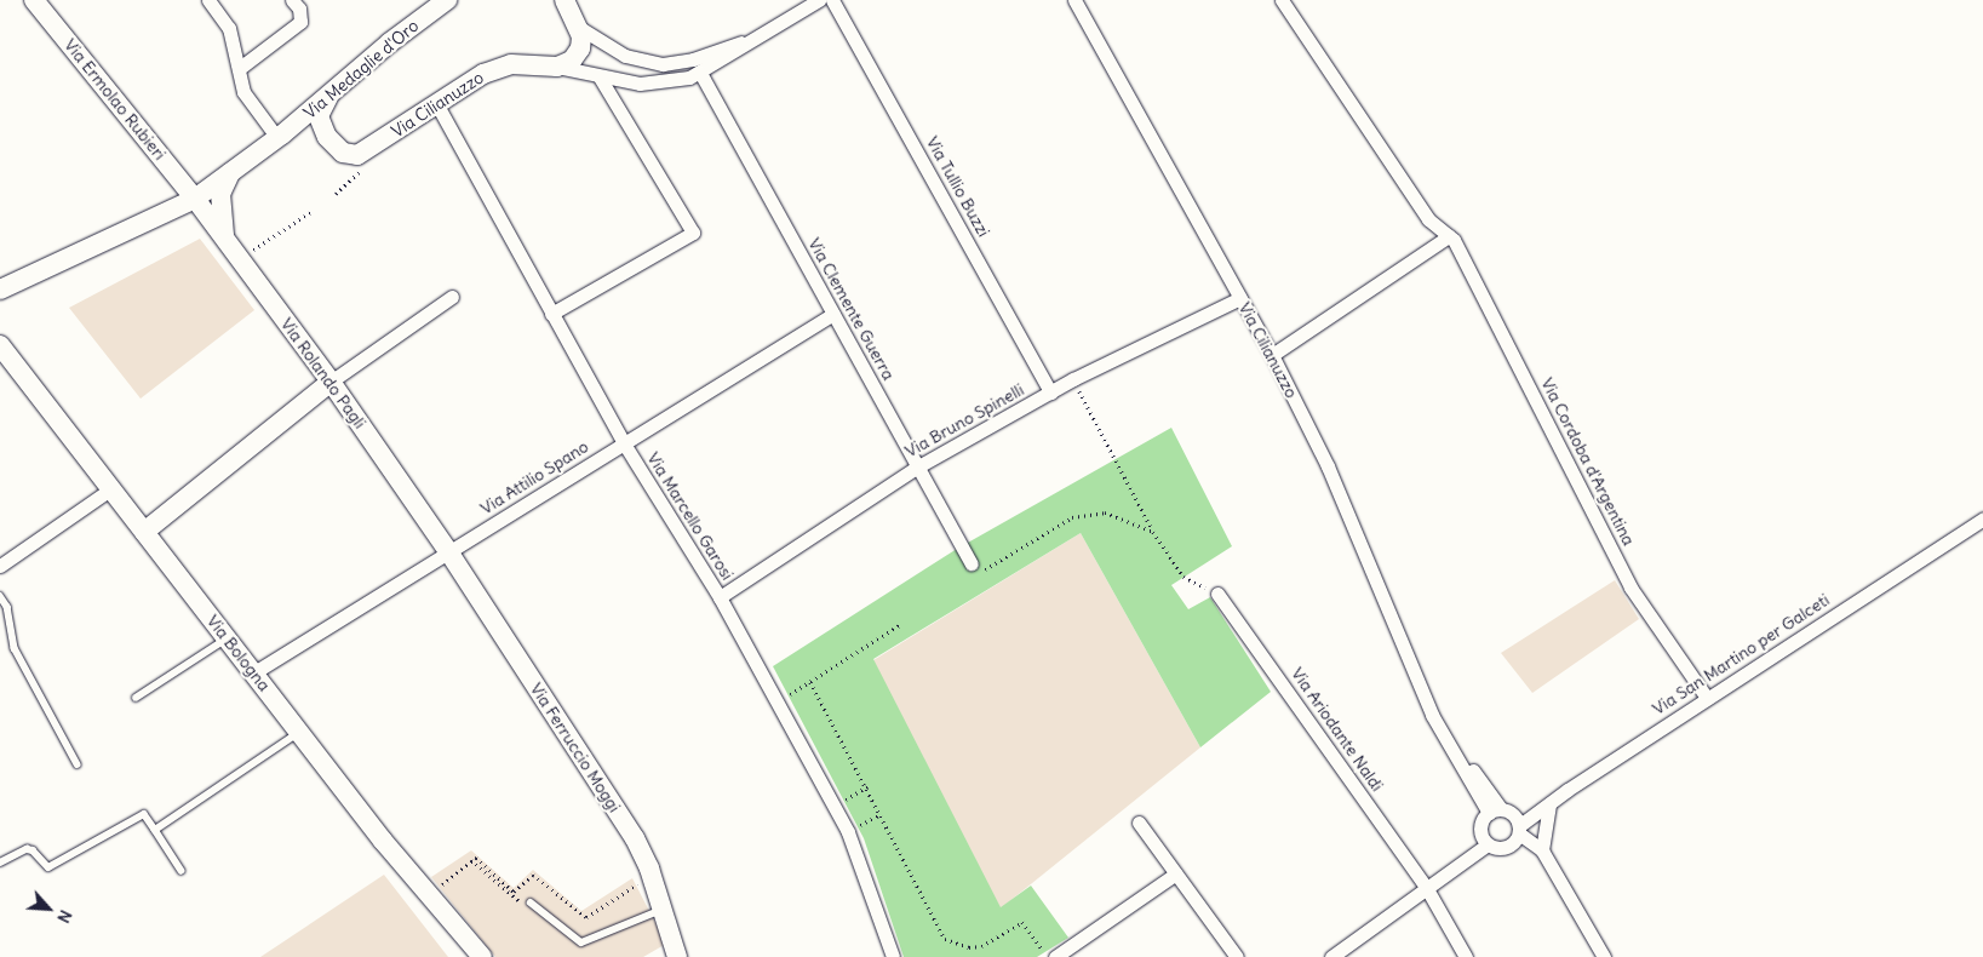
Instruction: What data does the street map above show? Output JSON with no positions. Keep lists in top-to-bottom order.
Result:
{
  "streets": {
    "street": [
      "Via Medaglie d'Oro",
      "Via Ermolao Rubieri",
      "Via Cilianuzzo",
      "Via Tullio Buzzi",
      "Via Clemente Guerra",
      "Via Rolando Pagli",
      "Via Bruno Spinelli",
      "Via Cordoba d'Argentina",
      "Via Attilio Spano",
      "Via Marcello Garosi",
      "Via Bologna",
      "Via San Martino per Galceti",
      "Via Ariodante Naldi",
      "Via Ferruccio Moggi"
    ]
  },
  "crossings": [
    ["Via Medaglie d'Oro", "Via Ermolao Rubieri"],
    ["Via Medaglie d'Oro", "Via Cilianuzzo"],
    ["Via Medaglie d'Oro", "Via Rolando Pagli"],
    ["Via Ermolao Rubieri", "Via Rolando Pagli"],
    ["Via Cilianuzzo", "Via Clemente Guerra"],
    ["Via Cilianuzzo", "Via Bruno Spinelli"],
    ["Via Cilianuzzo", "Via Marcello Garosi"],
    ["Via Cilianuzzo", "Via San Martino per Galceti"],
    ["Via Tullio Buzzi", "Via Bruno Spinelli"],
    ["Via Clemente Guerra", "Via Bruno Spinelli"],
    ["Via Clemente Guerra", "Via Attilio Spano"],
    ["Via Rolando Pagli", "Via Attilio Spano"],
    ["Via Rolando Pagli", "Via Ferruccio Moggi"],
    ["Via Bruno Spinelli", "Via Marcello Garosi"],
    ["Via Cordoba d'Argentina", "Via San Martino per Galceti"],
    ["Via Attilio Spano", "Via Marcello Garosi"],
    ["Via Attilio Spano", "Via Bologna"],
    ["Via Attilio Spano", "Via Ferruccio Moggi"]
  ],
  "north": "bottom right"
}
